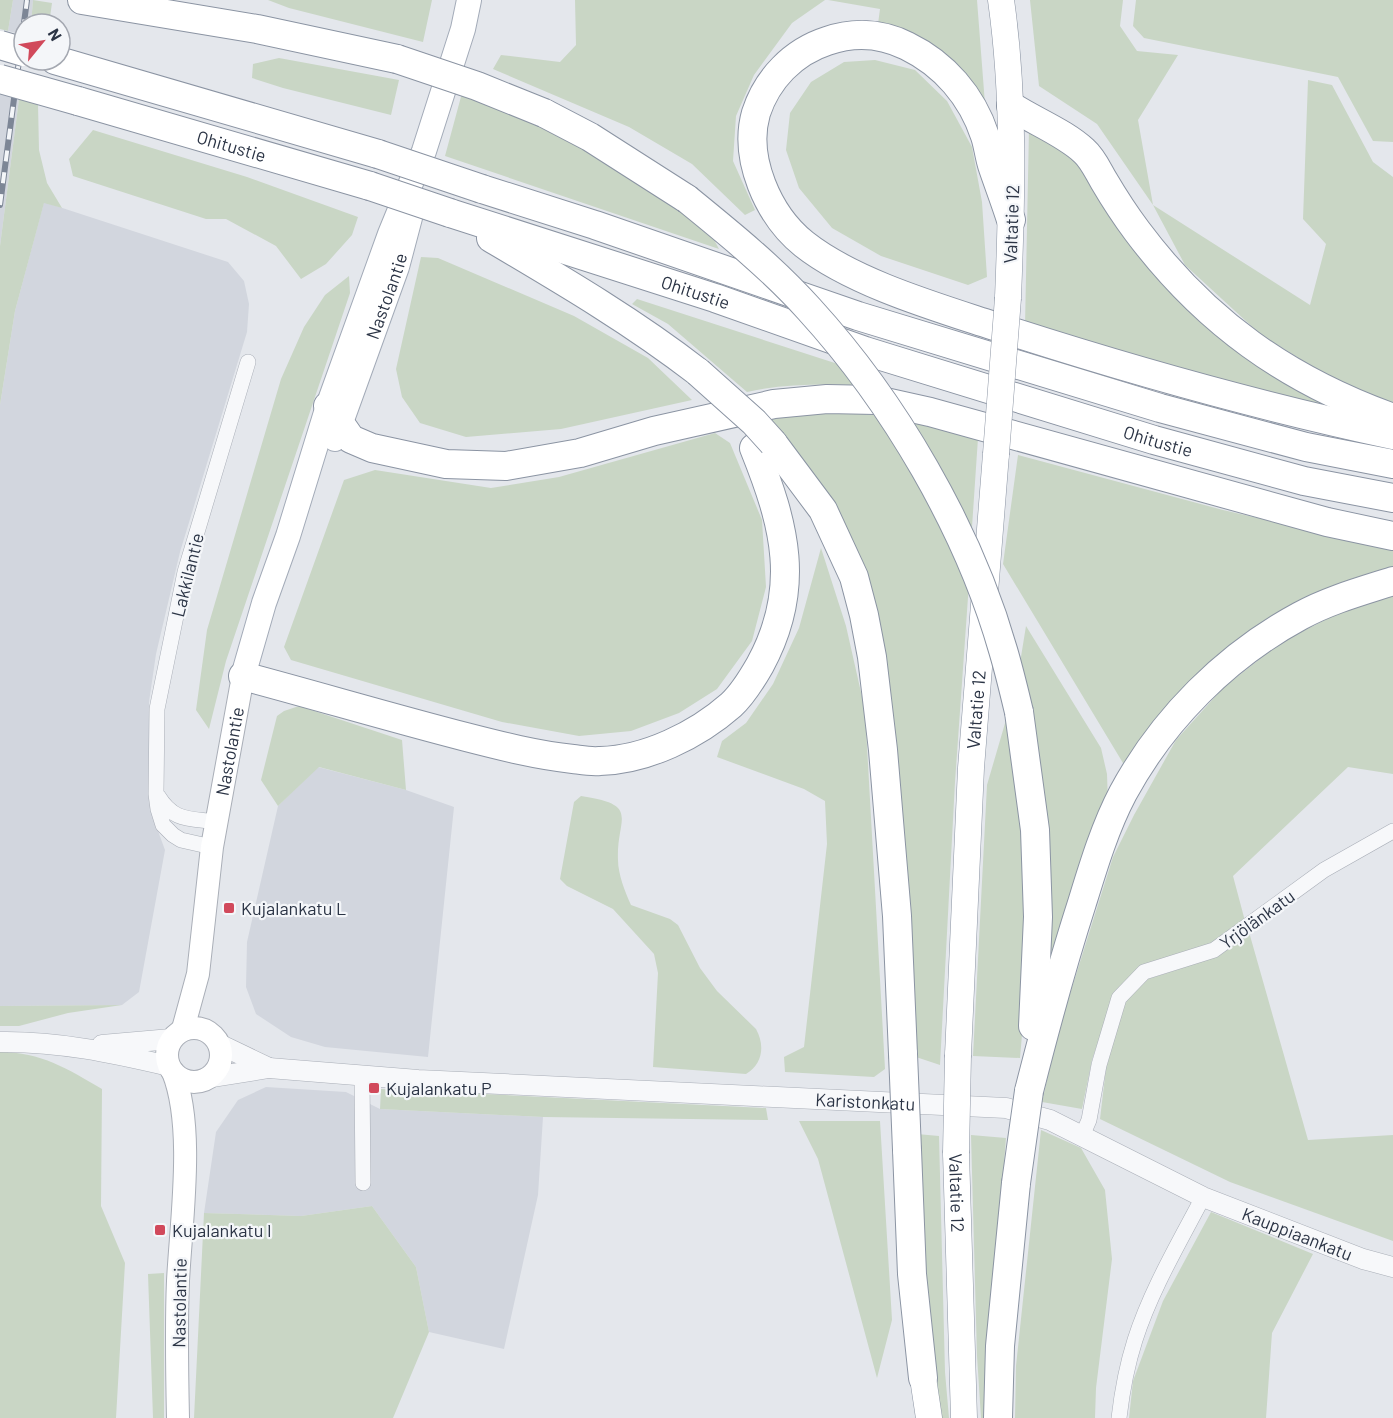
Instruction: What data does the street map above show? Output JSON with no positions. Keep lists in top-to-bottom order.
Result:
{
  "streets": {
    "highway": ["Ohitustie", "Valtatie 12"],
    "main road": ["Nastolantie"],
    "street": [
      "Lakkilantie",
      "Yrjölänkatu",
      "Karistonkatu",
      "Kauppiaankatu"
    ]
  },
  "crossings": [
    ["Nastolantie", "Lakkilantie"],
    ["Nastolantie", "Karistonkatu"],
    ["Yrjölänkatu", "Karistonkatu"],
    ["Karistonkatu", "Kauppiaankatu"]
  ],
  "places": {
    "transit": ["Kujalankatu L", "Kujalankatu P", "Kujalankatu I"]
  },
  "north": "top right"
}
